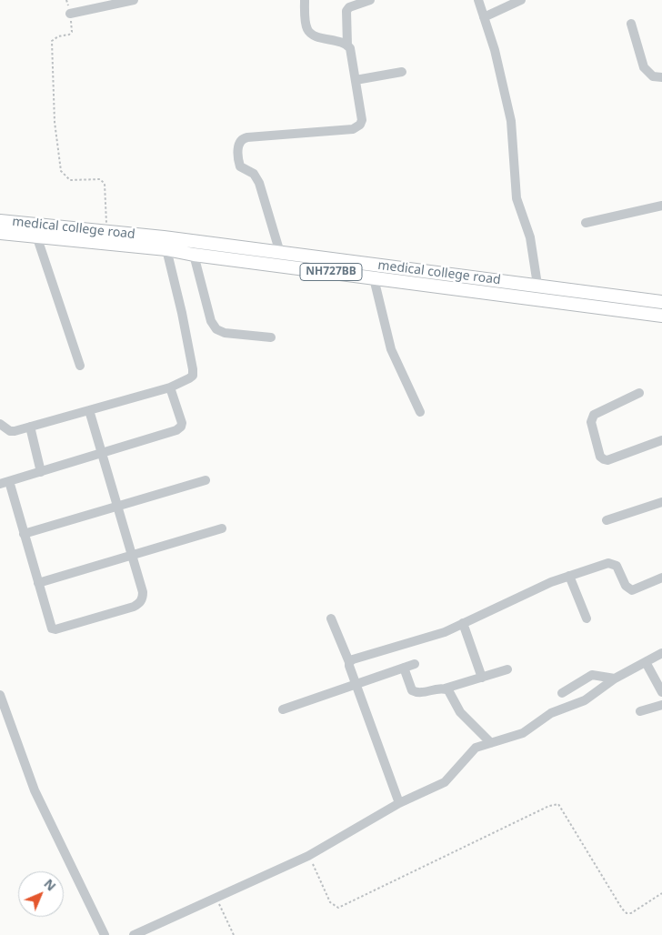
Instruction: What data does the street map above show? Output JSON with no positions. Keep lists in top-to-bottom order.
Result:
{
  "streets": {
    "highway": ["medical college road", "NH727BB"]
  },
  "crossings": [
    ["medical college road", "NH727BB"]
  ],
  "north": "top right"
}
